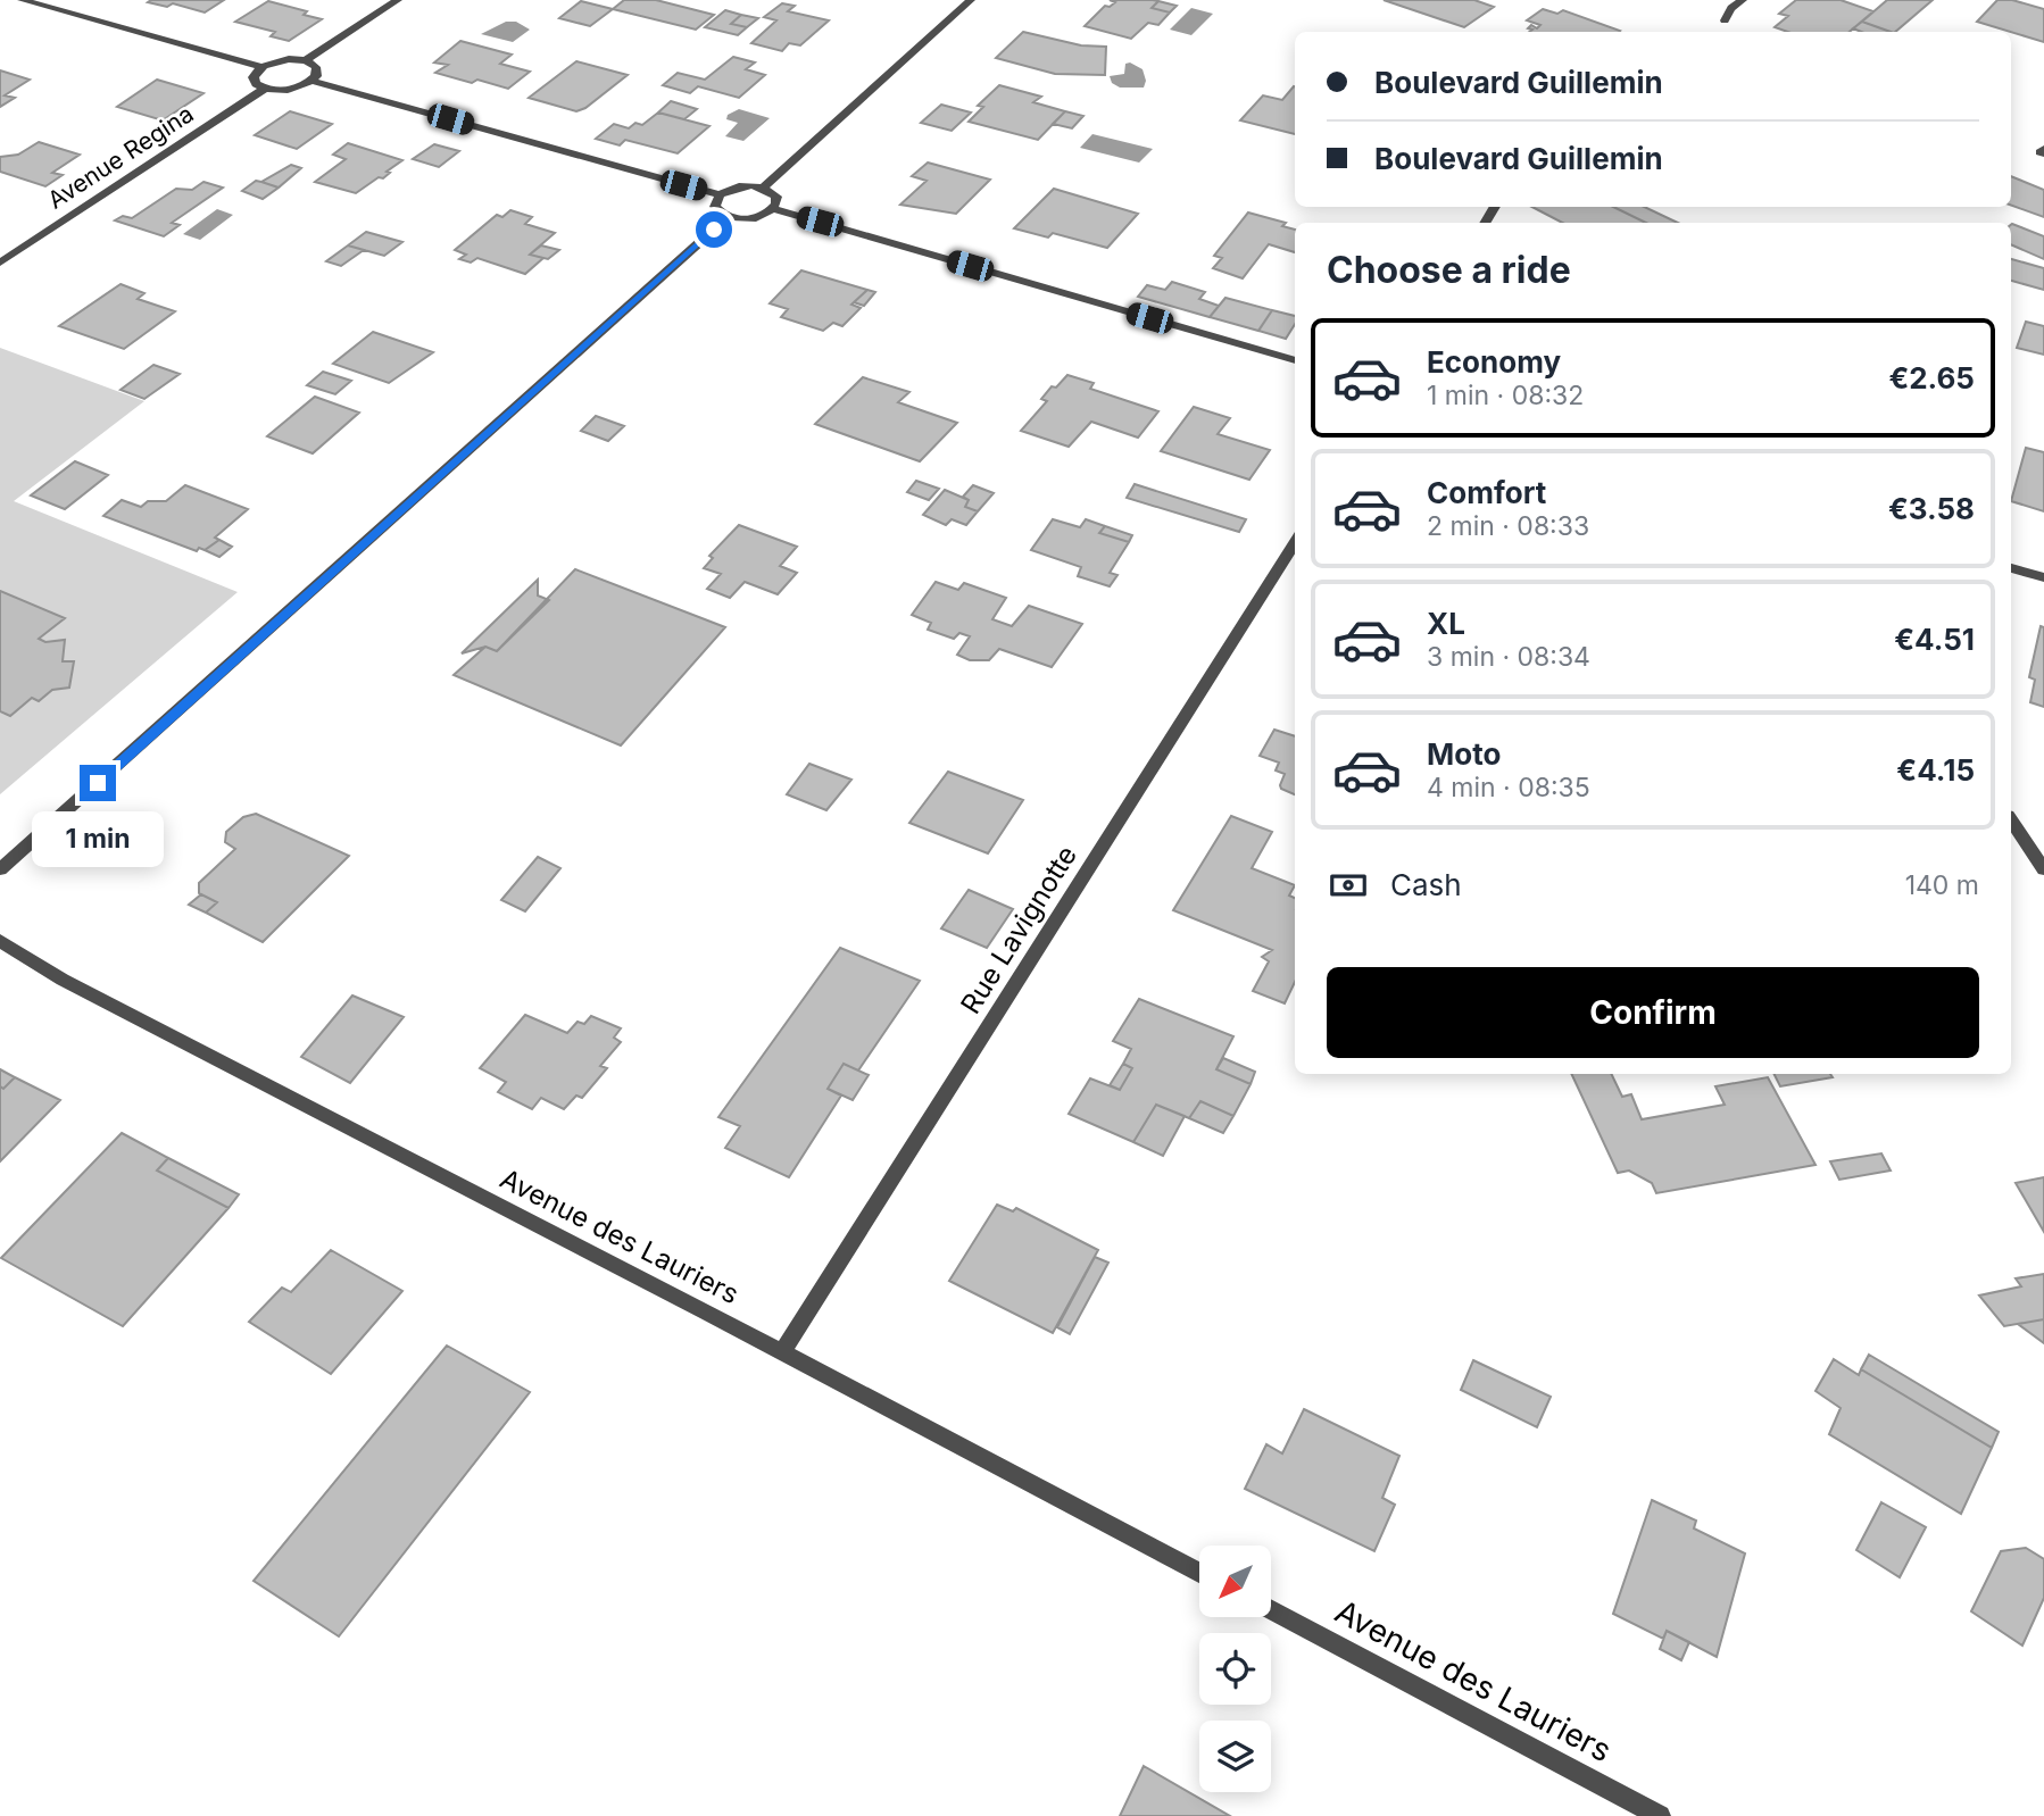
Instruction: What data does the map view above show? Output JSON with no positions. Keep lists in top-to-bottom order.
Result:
{
  "streets": {
    "street": ["Avenue Regina", "Rue Lavignotte", "Avenue des Lauriers"]
  },
  "crossings": [
    ["Rue Lavignotte", "Avenue des Lauriers"]
  ],
  "north": "bottom left",
  "page": {
    "banner": ["Boulevard Guillemin", "Boulevard Guillemin"],
    "heading": "Choose a ride",
    "list": [
      {
        "name": "Economy",
        "note": "1 min · 08:32",
        "value": "€2.65"
      },
      {
        "name": "Comfort",
        "note": "2 min · 08:33",
        "value": "€3.58"
      },
      {
        "name": "XL",
        "note": "3 min · 08:34",
        "value": "€4.51"
      },
      {
        "name": "Moto",
        "note": "4 min · 08:35",
        "value": "€4.15"
      }
    ],
    "bubble": "1 min",
    "pay": ["Cash", "140 m"],
    "buttons": "Confirm"
  }
}
